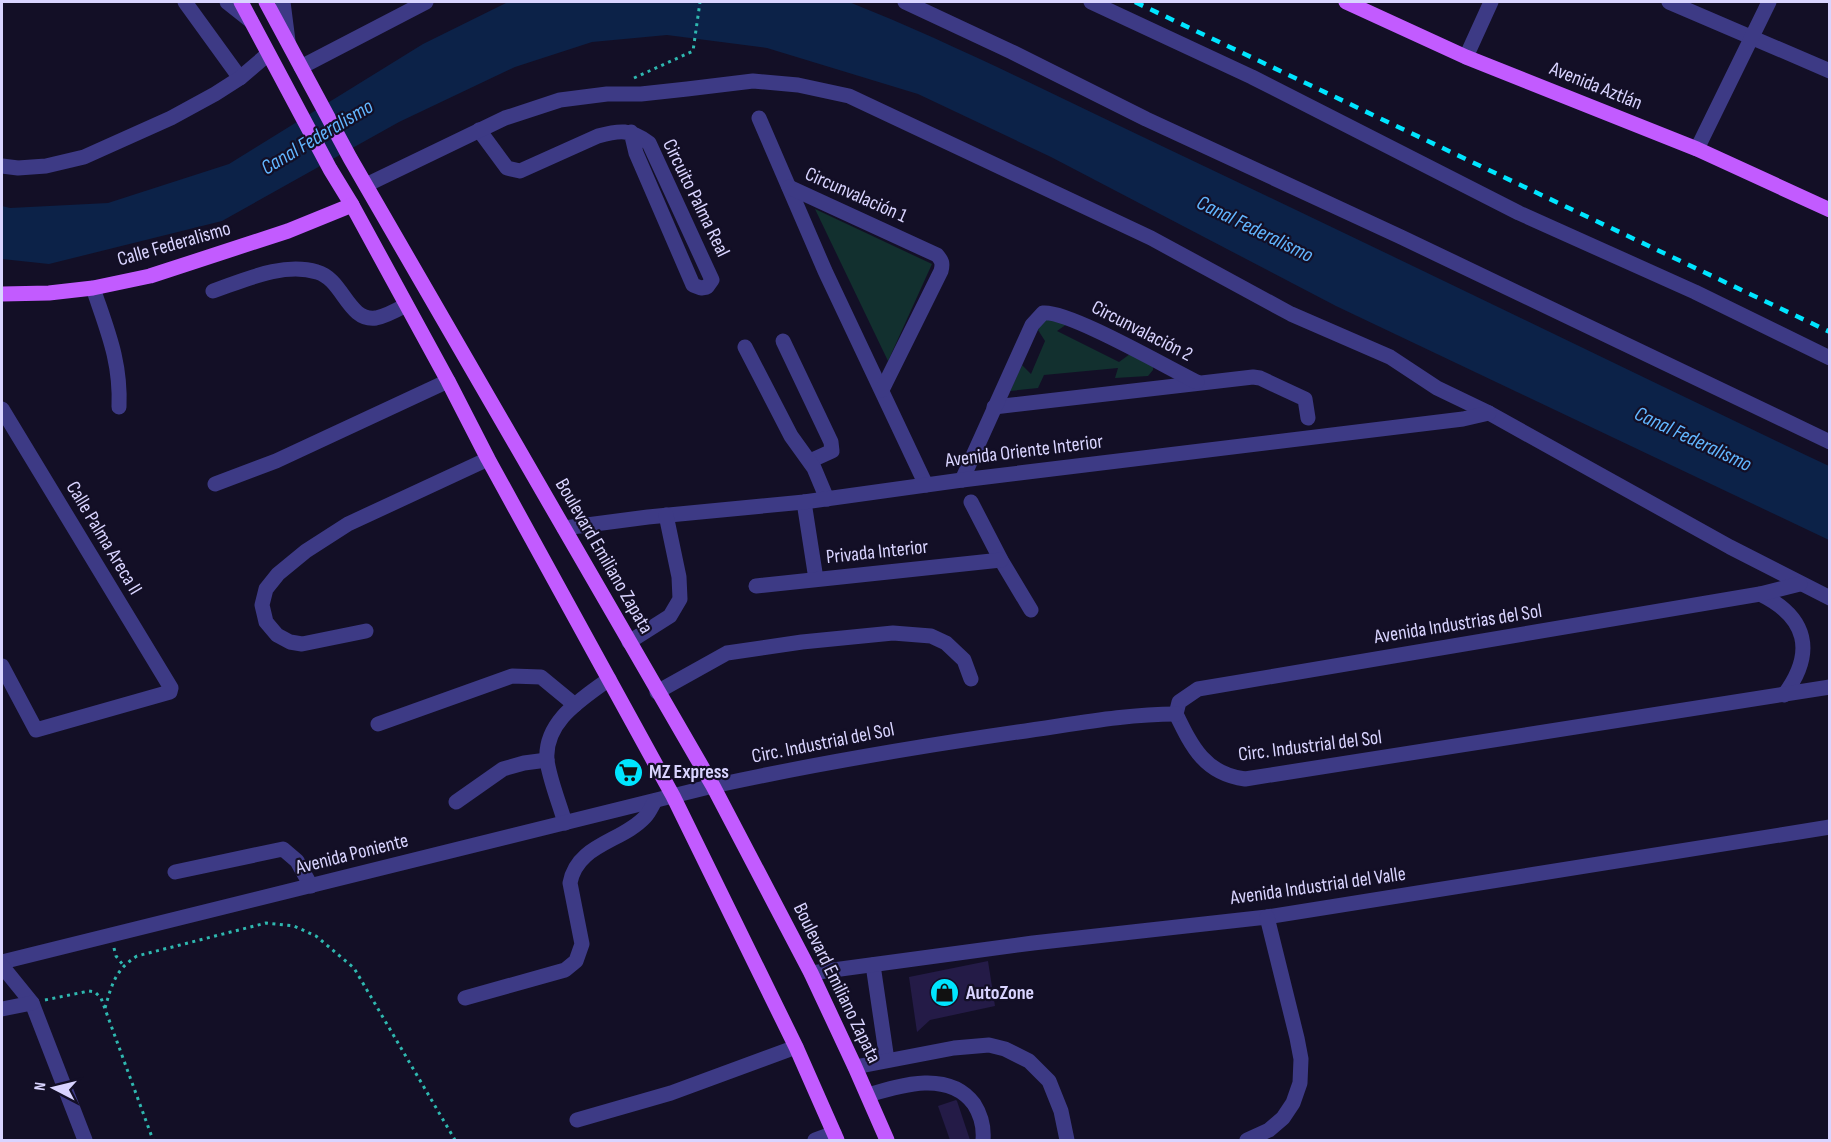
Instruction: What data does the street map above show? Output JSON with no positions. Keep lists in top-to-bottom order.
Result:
{
  "streets": {
    "main road": ["Avenida Aztlán", "Calle Federalismo", "Boulevard Emiliano Zapata"],
    "street": [
      "Circunvalación 1",
      "Circuito Palma Real",
      "Circunvalación 2",
      "Avenida Oriente Interior",
      "Calle Palma Areca II",
      "Privada Interior",
      "Avenida Industrias del Sol",
      "Circ. Industrial del Sol",
      "Avenida Poniente",
      "Avenida Industrial del Valle"
    ]
  },
  "crossings": [
    ["Circunvalación 1", "Avenida Oriente Interior"],
    ["Circunvalación 2", "Avenida Oriente Interior"],
    ["Avenida Oriente Interior", "Boulevard Emiliano Zapata"],
    ["Boulevard Emiliano Zapata", "Circ. Industrial del Sol"],
    ["Boulevard Emiliano Zapata", "Avenida Poniente"],
    ["Boulevard Emiliano Zapata", "Avenida Industrial del Valle"],
    ["Avenida Industrias del Sol", "Circ. Industrial del Sol"],
    ["Circ. Industrial del Sol", "Avenida Poniente"]
  ],
  "water": ["Canal Federalismo"],
  "places": {
    "supermarket": ["MZ Express"],
    "shop": ["AutoZone"]
  },
  "north": "left"
}
